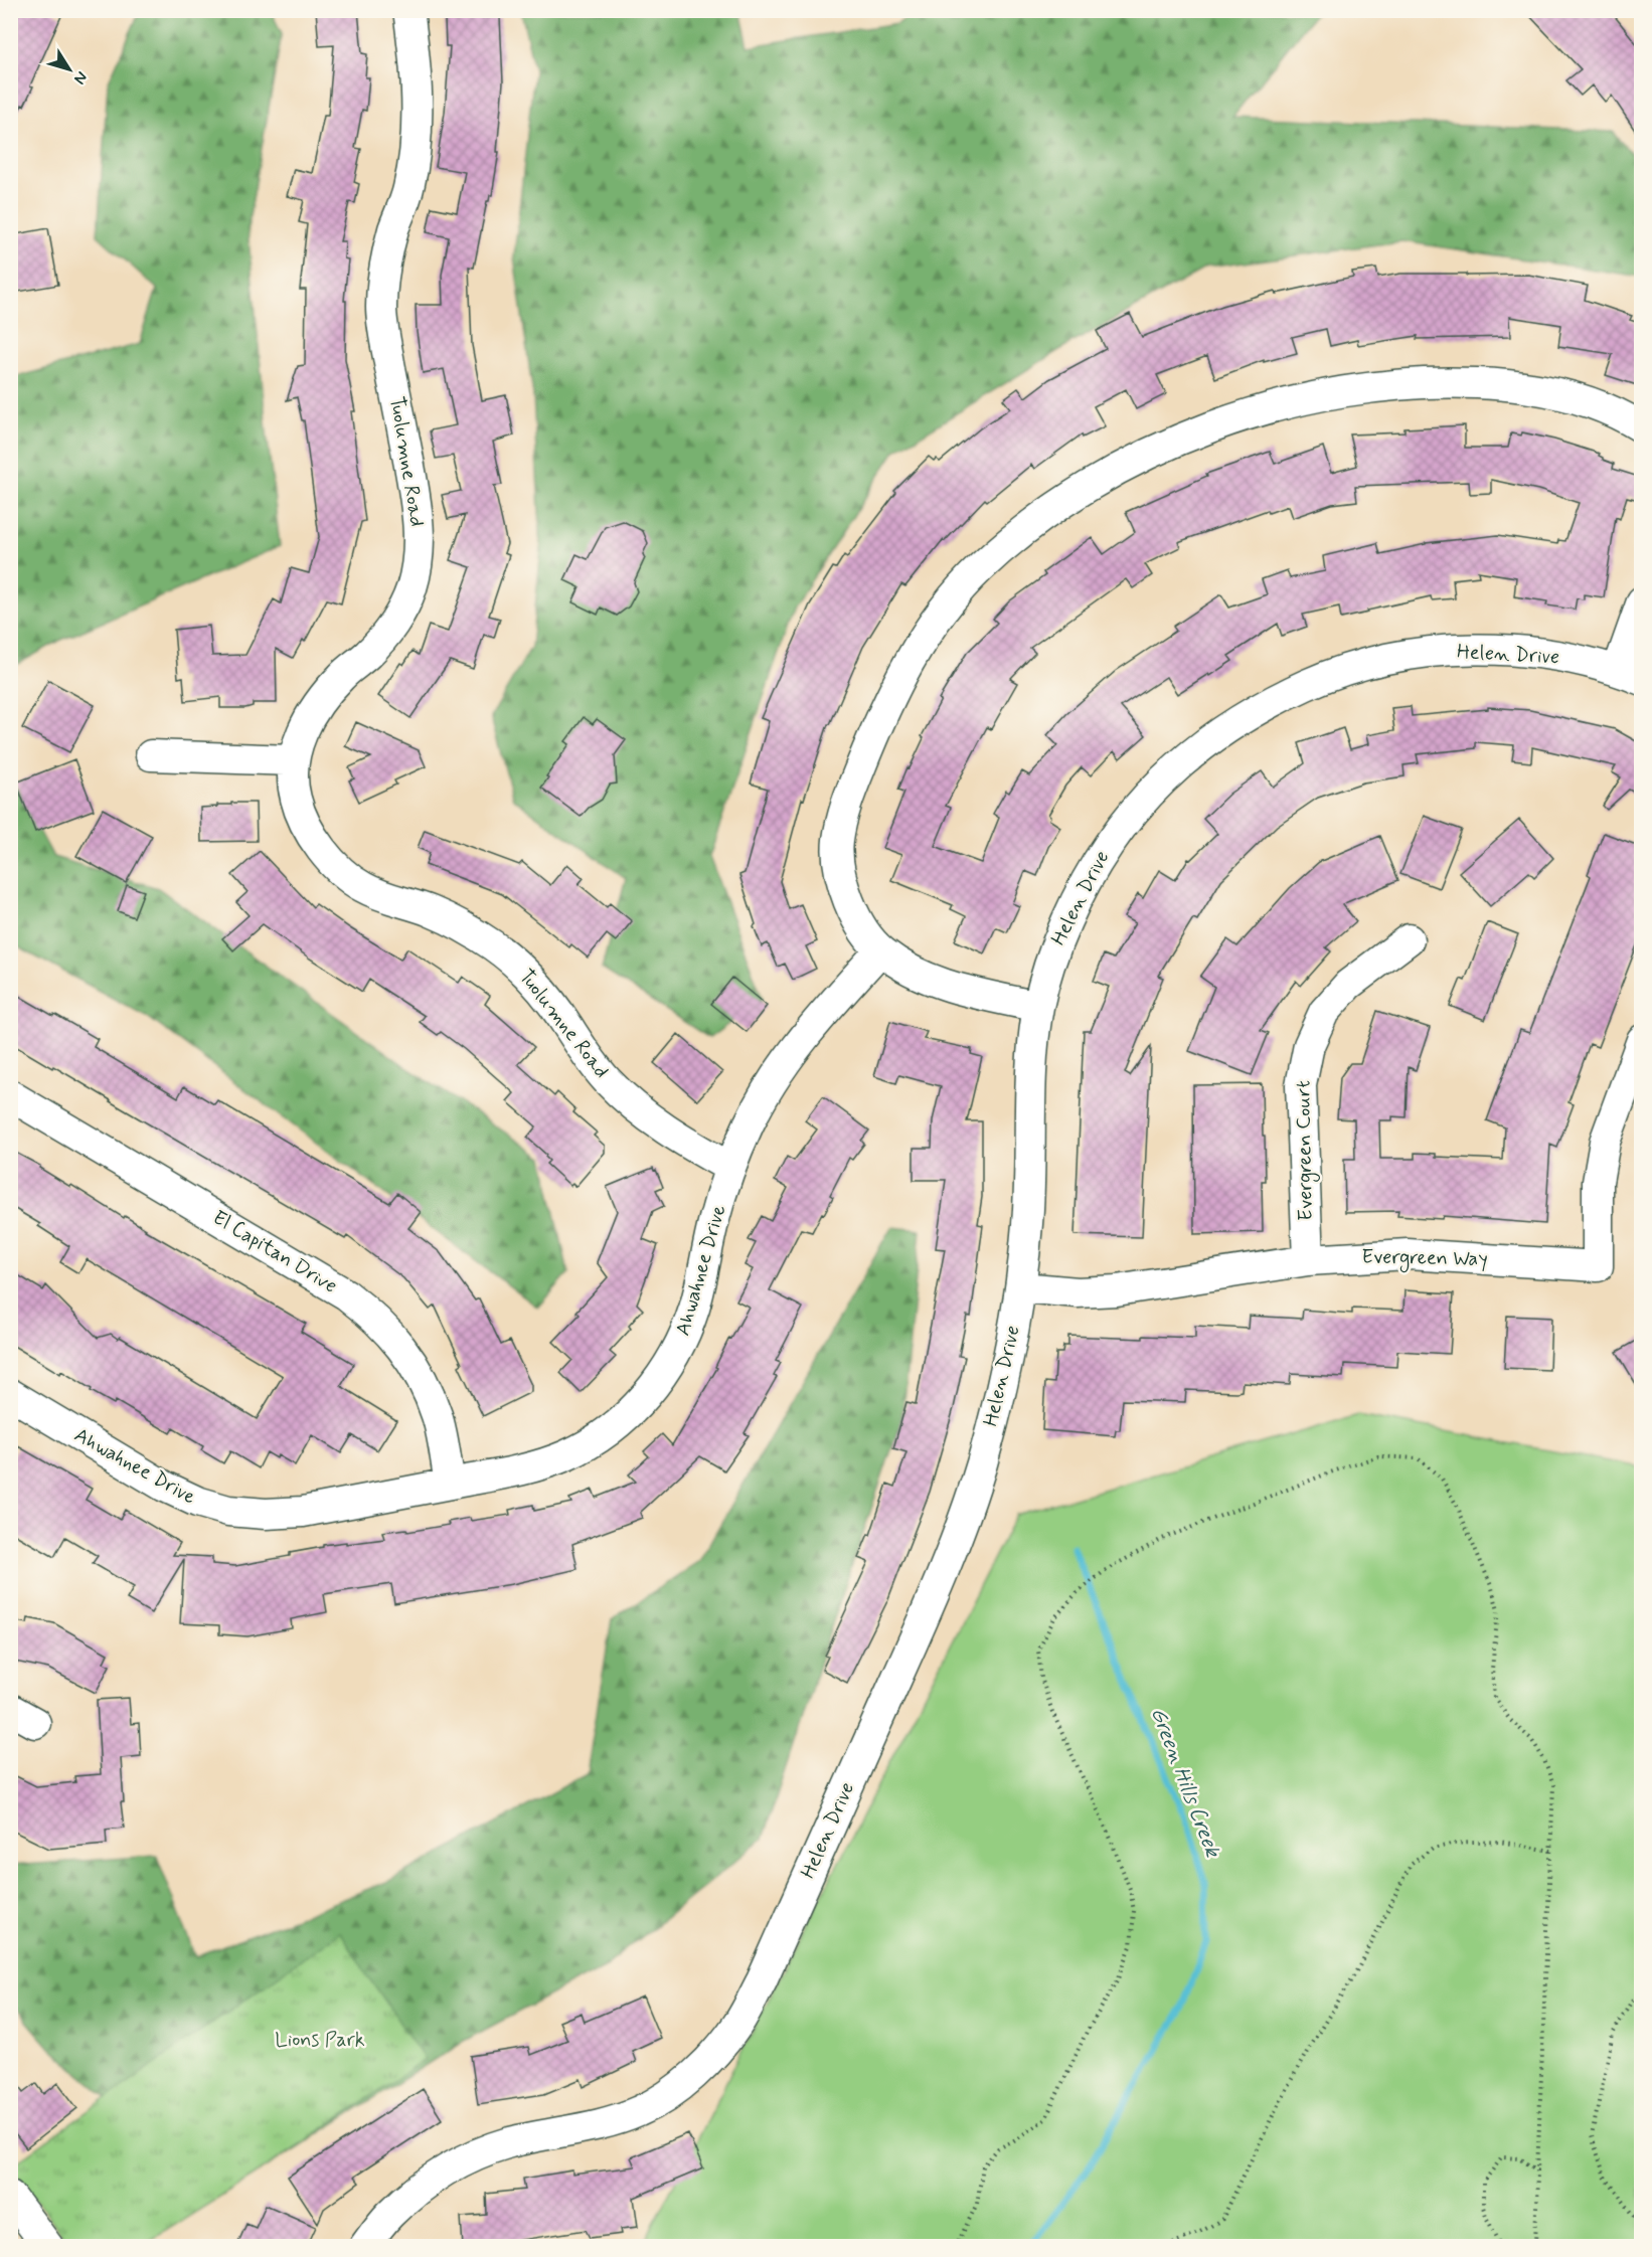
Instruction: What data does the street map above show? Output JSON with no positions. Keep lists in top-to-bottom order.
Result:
{
  "streets": {
    "street": [
      "Tuolumne Road",
      "Helen Drive",
      "Evergreen Court",
      "El Capitan Drive",
      "Evergreen Way",
      "Ahwahnee Drive"
    ]
  },
  "crossings": [
    ["Tuolumne Road", "Ahwahnee Drive"],
    ["Helen Drive", "Evergreen Way"],
    ["Evergreen Court", "Evergreen Way"],
    ["El Capitan Drive", "Ahwahnee Drive"]
  ],
  "water": ["Green Hills Creek"],
  "parks": ["Lions Park"],
  "north": "bottom right"
}
